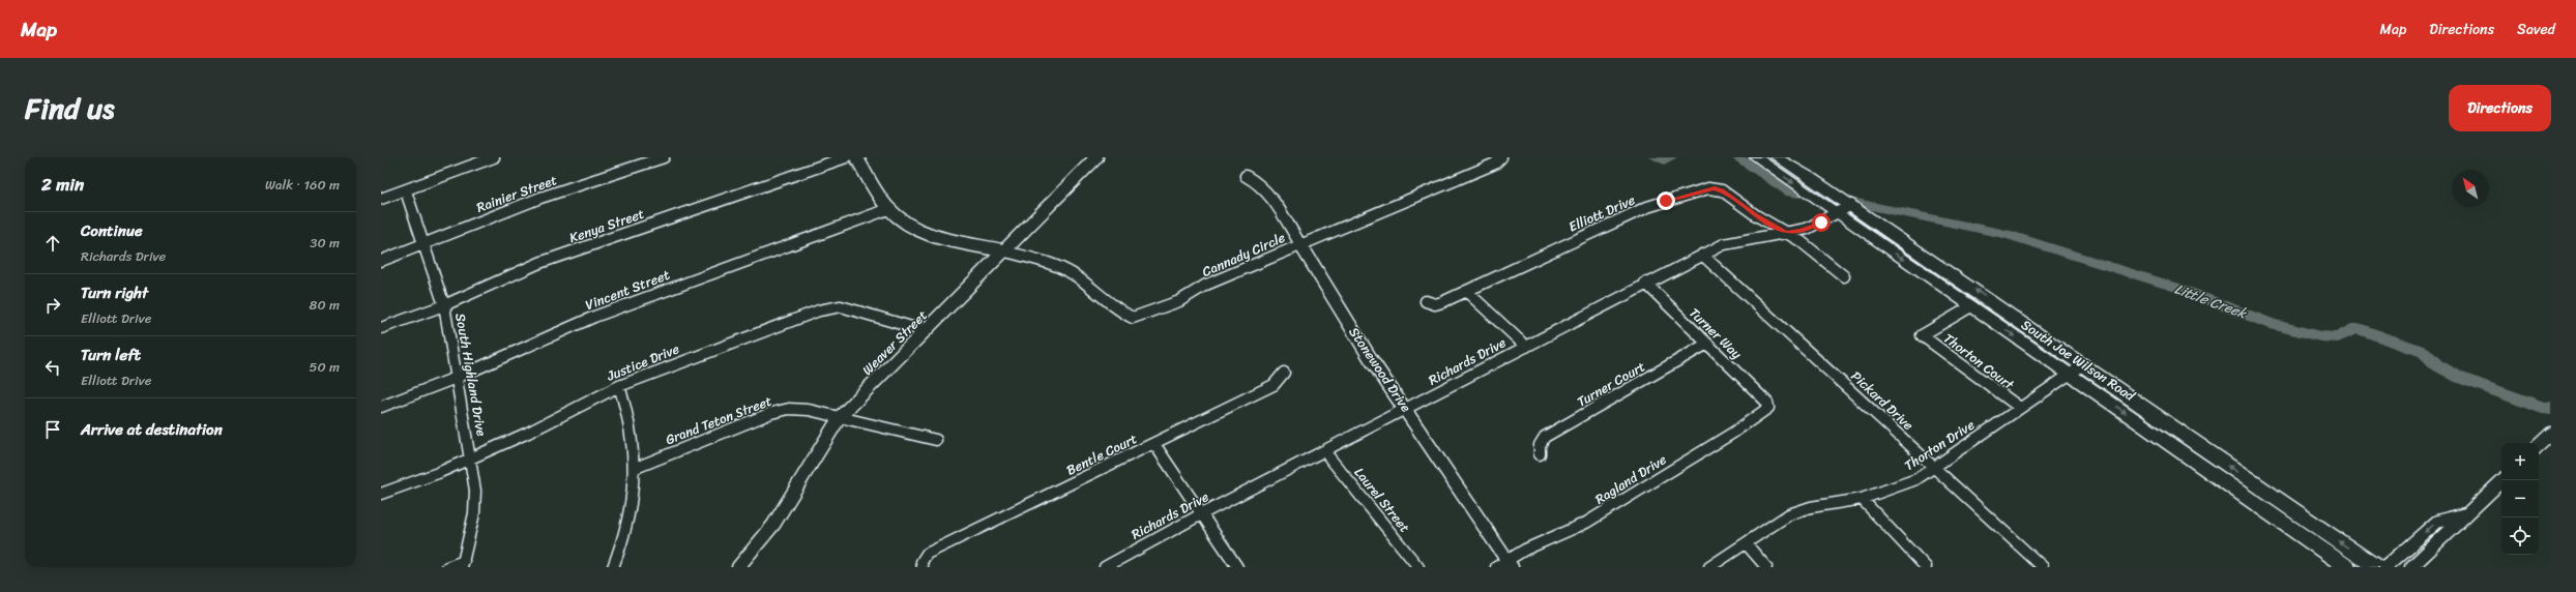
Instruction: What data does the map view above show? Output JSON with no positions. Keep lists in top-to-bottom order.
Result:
{
  "streets": {
    "main road": ["South Joe Wilson Road"],
    "street": [
      "Rainier Street",
      "Elliott Drive",
      "Kenya Street",
      "Cannady Circle",
      "Vincent Street",
      "Turner Way",
      "Weaver Street",
      "Richards Drive",
      "Thorton Court",
      "Justice Drive",
      "Stonewood Drive",
      "South Highland Drive",
      "Turner Court",
      "Pickard Drive",
      "Grand Teton Street",
      "Thorton Drive",
      "Bentle Court",
      "Ragland Drive",
      "Laurel Street"
    ]
  },
  "crossings": [
    ["Rainier Street", "South Highland Drive"],
    ["Elliott Drive", "Richards Drive"],
    ["Kenya Street", "South Highland Drive"],
    ["Cannady Circle", "Weaver Street"],
    ["Cannady Circle", "Stonewood Drive"],
    ["Vincent Street", "South Highland Drive"],
    ["Turner Way", "Richards Drive"],
    ["Turner Way", "Turner Court"],
    ["Turner Way", "Ragland Drive"],
    ["Weaver Street", "Justice Drive"],
    ["Weaver Street", "Grand Teton Street"],
    ["South Joe Wilson Road", "Richards Drive"],
    ["South Joe Wilson Road", "Thorton Court"],
    ["South Joe Wilson Road", "Thorton Drive"],
    ["Richards Drive", "Stonewood Drive"],
    ["Richards Drive", "Pickard Drive"],
    ["Richards Drive", "Laurel Street"],
    ["Thorton Court", "Thorton Drive"],
    ["Justice Drive", "South Highland Drive"],
    ["Stonewood Drive", "Ragland Drive"],
    ["Pickard Drive", "Thorton Drive"]
  ],
  "water": ["Little Creek"],
  "north": "top left",
  "page": {
    "header": "Map",
    "nav": ["Map", "Directions", "Saved"],
    "title": "Find us",
    "buttons": "Directions",
    "heading": ["2 min", "Walk · 160 m"],
    "list": [
      ["Continue", "Richards Drive", "30 m"],
      ["Turn right", "Elliott Drive", "80 m"],
      ["Turn left", "Elliott Drive", "50 m"],
      "Arrive at destination"
    ],
    "map_buttons": ["+", "−"]
  }
}
